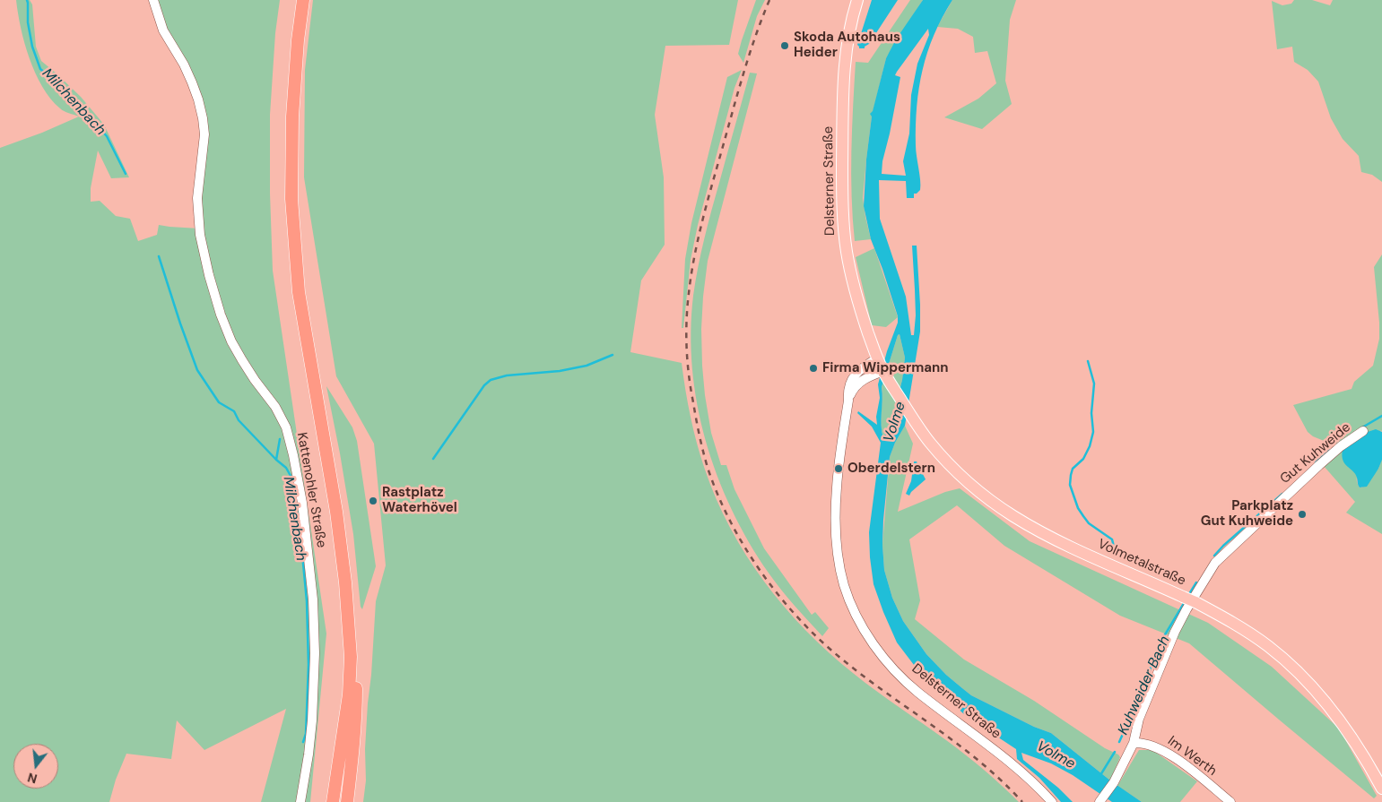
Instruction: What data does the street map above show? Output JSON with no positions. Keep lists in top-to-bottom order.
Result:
{
  "streets": {
    "main road": ["Delsterner Straße", "Volmetalstraße"],
    "street": ["Gut Kuhweide", "Kattenohler Straße", "Im Werth"]
  },
  "crossings": [
    ["Delsterner Straße", "Volmetalstraße"],
    ["Gut Kuhweide", "Im Werth"]
  ],
  "water": ["Milchenbach", "Volme", "Kuhweider Bach"],
  "places": [
    "Skoda Autohaus Heider",
    "Firma Wippermann",
    "Oberdelstern",
    "Rastplatz Waterhövel",
    "Parkplatz Gut Kuhweide"
  ],
  "north": "bottom"
}
